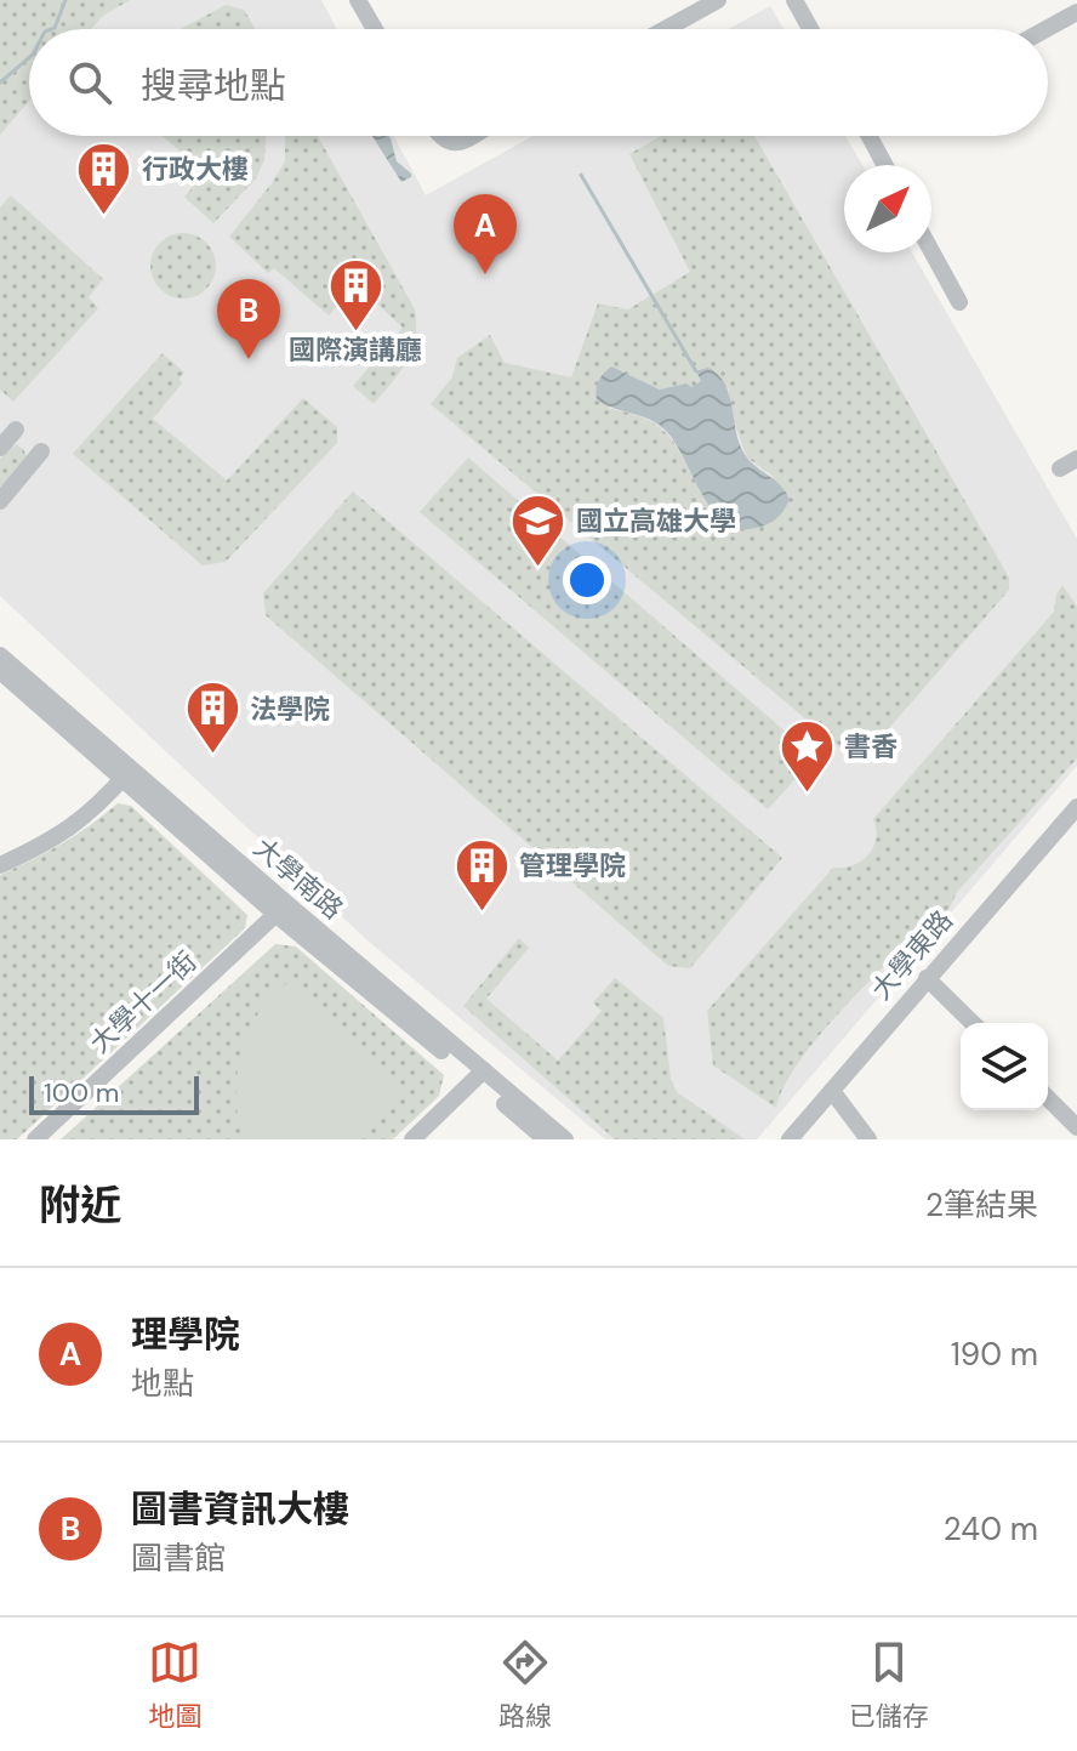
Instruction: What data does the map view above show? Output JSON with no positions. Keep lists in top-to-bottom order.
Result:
{
  "streets": {
    "street": ["大學南路", "大學東路", "大學十一街"]
  },
  "crossings": [
    ["大學南路", "大學十一街"]
  ],
  "places": {
    "building": [
      "行政大樓",
      "國際演講廳",
      "法學院",
      "管理學院"
    ],
    "school or university": ["國立高雄大學"],
    "place": ["書香"]
  },
  "scale_bar": "100 m",
  "north": "top right",
  "page": {
    "search": "搜尋地點",
    "pins": ["A", "B"],
    "scale": "100 m",
    "heading": ["附近", "2筆結果"],
    "list": [
      {
        "mark": "A",
        "name": "理學院",
        "note": "地點",
        "value": "190 m"
      },
      {
        "mark": "B",
        "name": "圖書資訊大樓",
        "note": "圖書館",
        "value": "240 m"
      }
    ],
    "nav": ["地圖", "路線", "已儲存"]
  }
}
